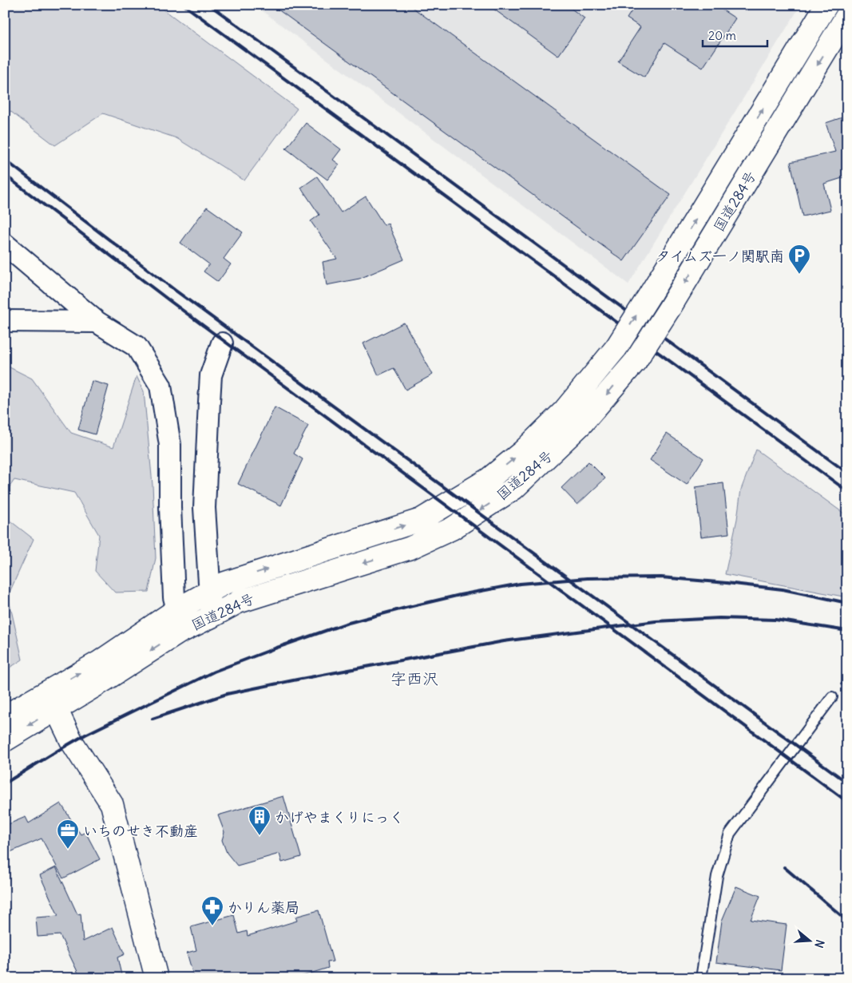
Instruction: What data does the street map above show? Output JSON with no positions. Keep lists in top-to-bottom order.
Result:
{
  "streets": {
    "main road": ["国道284号"]
  },
  "districts": ["字西沢"],
  "places": {
    "parking": ["タイムズ一ノ関駅南"],
    "building": ["かげやまくりにっく"],
    "office": ["いちのせき不動産"],
    "pharmacy": ["かりん薬局"]
  },
  "scale_bar": "20 m",
  "north": "right"
}
